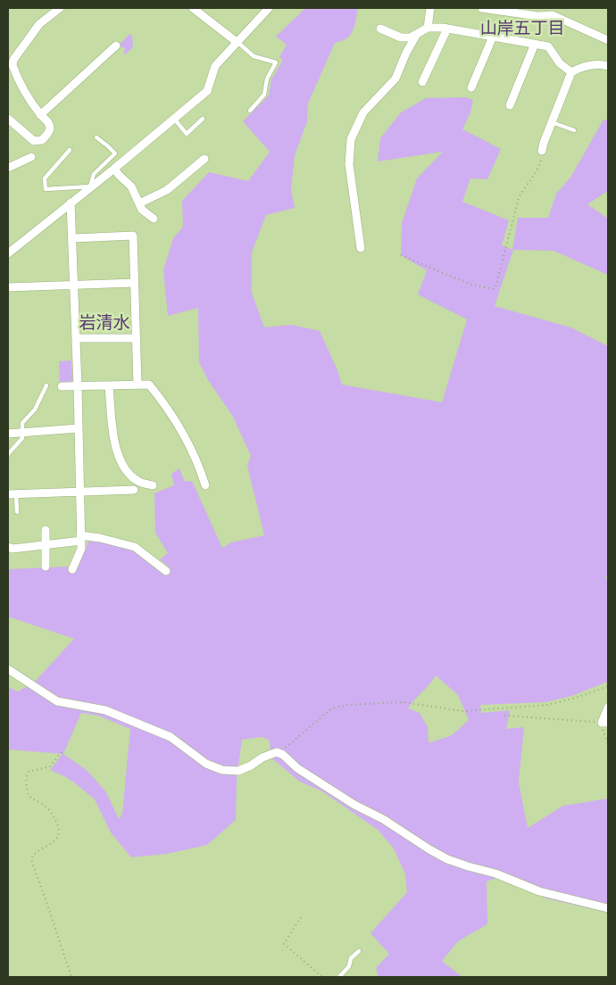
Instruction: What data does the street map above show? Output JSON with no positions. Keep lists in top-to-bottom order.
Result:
{
  "districts": ["山岸五丁目", "岩清水"]
}
